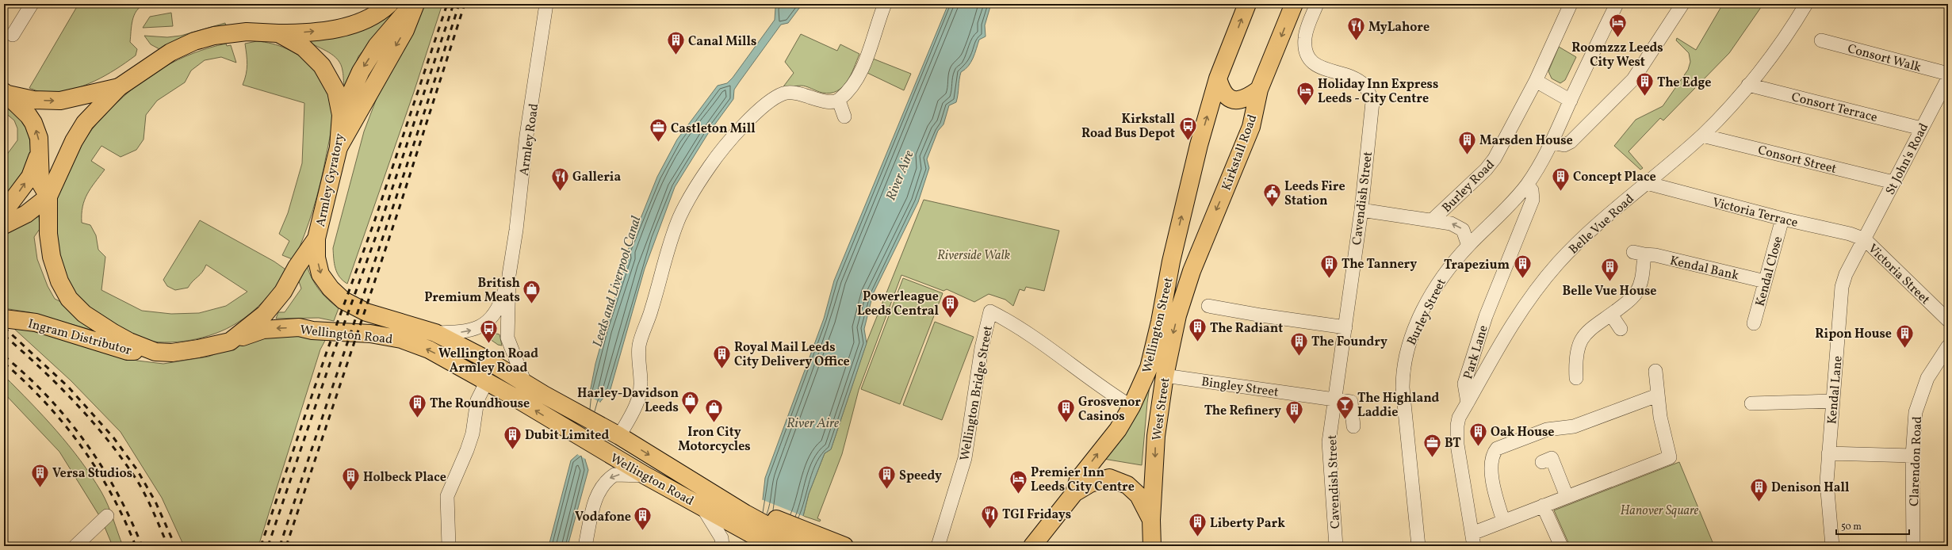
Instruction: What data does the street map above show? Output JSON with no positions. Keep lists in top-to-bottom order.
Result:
{
  "streets": {
    "main road": [
      "Kirkstall Road",
      "Armley Gyratory",
      "Wellington Street",
      "Wellington Road",
      "Ingram Distributor",
      "West Street"
    ],
    "street": [
      "Consort Walk",
      "Consort Terrace",
      "Armley Road",
      "Consort Street",
      "St John's Road",
      "Burley Road",
      "Cavendish Street",
      "Victoria Terrace",
      "Belle Vue Road",
      "Kendal Bank",
      "Kendal Close",
      "Victoria Street",
      "Burley Street",
      "Park Lane",
      "Bingley Street",
      "Kendal Lane",
      "Wellington Bridge Street",
      "Clarendon Road"
    ]
  },
  "crossings": [
    ["Consort Terrace", "St John's Road"],
    ["Consort Terrace", "Belle Vue Road"],
    ["Armley Road", "Wellington Road"],
    ["Kirkstall Road", "West Street"],
    ["Consort Street", "St John's Road"],
    ["Consort Street", "Belle Vue Road"],
    ["St John's Road", "Victoria Terrace"],
    ["St John's Road", "Victoria Street"],
    ["St John's Road", "Kendal Lane"],
    ["Armley Gyratory", "Wellington Road"],
    ["Armley Gyratory", "Ingram Distributor"],
    ["Cavendish Street", "Bingley Street"],
    ["Victoria Terrace", "Belle Vue Road"],
    ["Victoria Terrace", "Kendal Close"],
    ["Victoria Terrace", "Victoria Street"],
    ["Victoria Terrace", "Kendal Lane"],
    ["Belle Vue Road", "Park Lane"],
    ["Kendal Bank", "Kendal Close"],
    ["Victoria Street", "Kendal Lane"],
    ["Burley Street", "Park Lane"],
    ["Wellington Street", "Wellington Bridge Street"],
    ["Bingley Street", "West Street"]
  ],
  "one_way": ["Kirkstall Road", "Wellington Street", "West Street"],
  "water": ["River Aire", "Leeds and Liverpool Canal"],
  "parks": ["Riverside Walk", "Hanover Square"],
  "places": {
    "hotel": ["Roomzzz Leeds City West", "Holiday Inn Express Leeds - City Centre", "Premier Inn Leeds City Centre"],
    "restaurant": ["MyLahore", "Galleria", "TGI Fridays"],
    "building": [
      "Canal Mills",
      "The Edge",
      "Marsden House",
      "Concept Place",
      "The Tannery",
      "Trapezium",
      "Belle Vue House",
      "Powerleague Leeds Central",
      "The Radiant",
      "Ripon House",
      "The Foundry",
      "Royal Mail Leeds City Delivery Office",
      "The Roundhouse",
      "Grosvenor Casinos",
      "The Refinery",
      "Oak House",
      "Dubit Limited",
      "Versa Studios",
      "Speedy",
      "Holbeck Place",
      "Denison Hall",
      "Vodafone",
      "Liberty Park"
    ],
    "bus stop": ["Kirkstall Road Bus Depot", "Wellington Road Armley Road"],
    "office": ["Castleton Mill", "BT"],
    "public building": ["Leeds Fire Station"],
    "shop": ["British Premium Meats", "Harley-Davidson Leeds", "Iron City Motorcycles"],
    "bar": ["The Highland Laddie"]
  },
  "scale_bar": "50 m"
}
